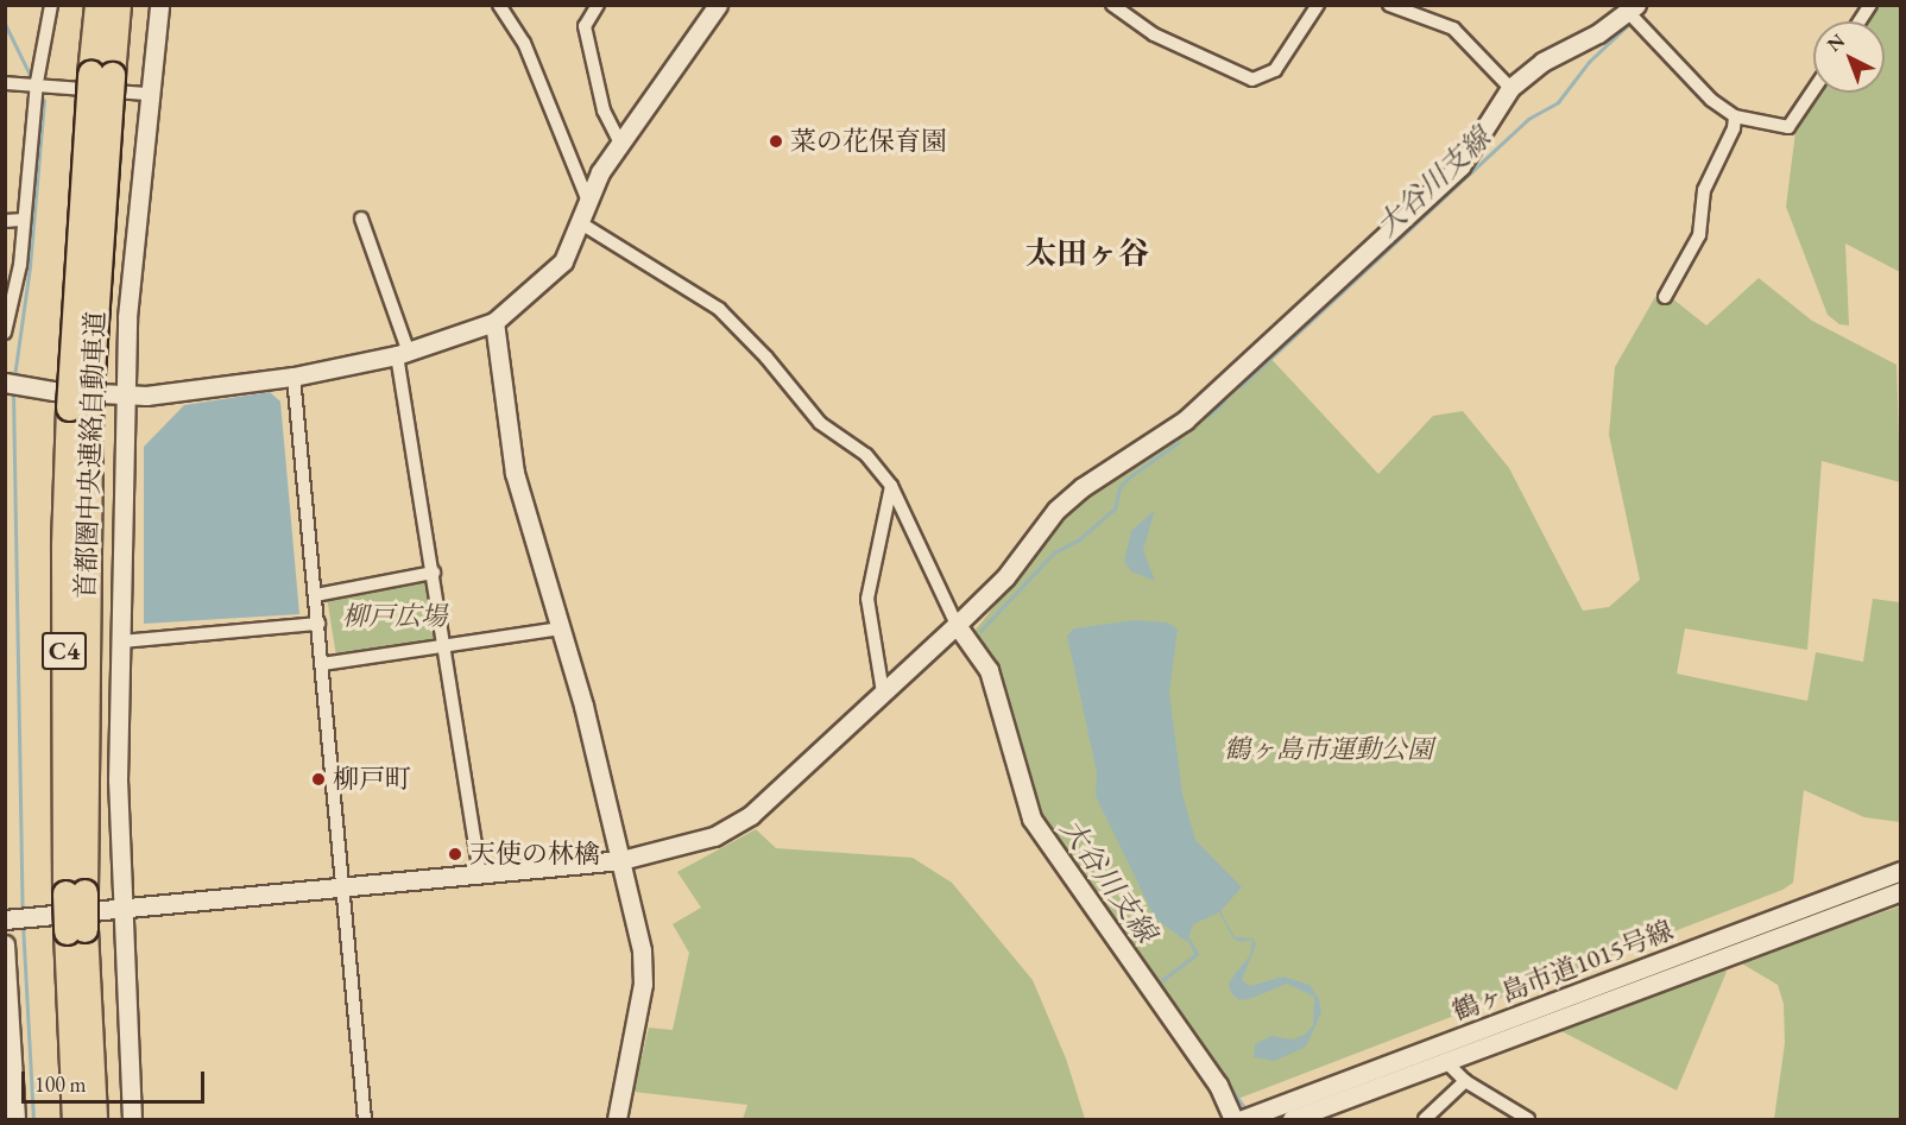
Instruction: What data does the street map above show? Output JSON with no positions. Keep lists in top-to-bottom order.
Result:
{
  "streets": {
    "highway": ["首都圏中央連絡自動車道", "C4"],
    "street": ["鶴ヶ島市道1015号線"]
  },
  "districts": ["太田ヶ谷"],
  "water": ["大谷川支線"],
  "parks": ["柳戸広場", "鶴ヶ島市運動公園"],
  "places": ["菜の花保育園", "柳戸町", "天使の林檎"],
  "scale_bar": "100 m",
  "north": "top left"
}
